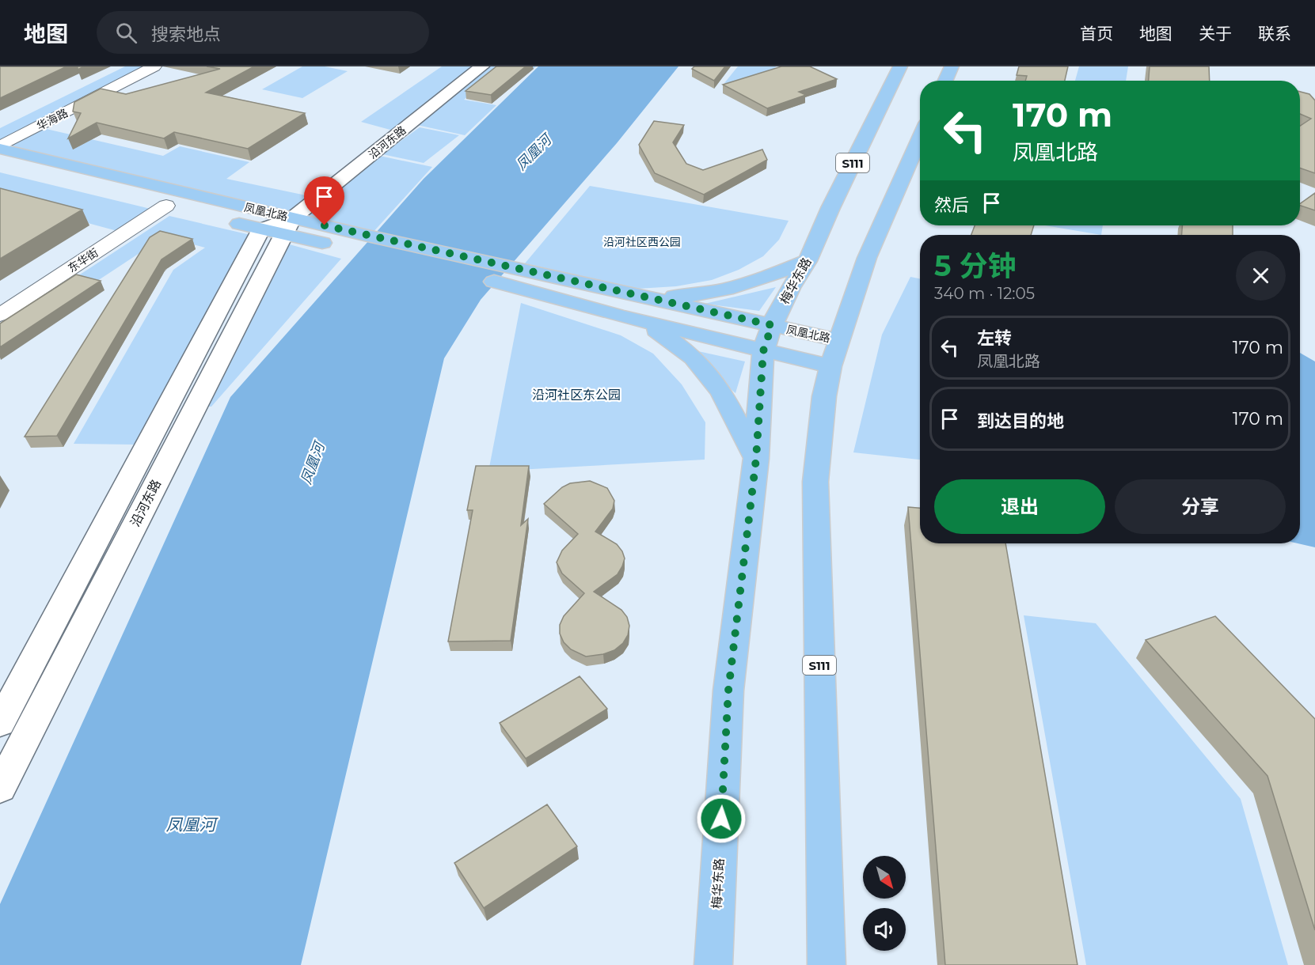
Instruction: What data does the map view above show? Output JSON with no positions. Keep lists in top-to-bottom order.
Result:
{
  "streets": {
    "main road": ["S111", "凤凰北路", "梅华东路"],
    "street": ["华海路", "沿河东路", "东华街"]
  },
  "crossings": [
    ["华海路", "凤凰北路"],
    ["沿河东路", "凤凰北路"],
    ["S111", "凤凰北路"],
    ["凤凰北路", "梅华东路"]
  ],
  "water": ["凤凰河"],
  "parks": ["沿河社区西公园", "沿河社区东公园"],
  "north": "bottom right",
  "page": {
    "header": "地图",
    "search": "搜索地点",
    "nav": [
      "首页",
      "地图",
      "关于",
      "联系"
    ],
    "turn": ["170 m", "凤凰北路"],
    "then": "然后",
    "heading": ["5 分钟", "340 m · 12:05"],
    "list": [
      {
        "name": "左转",
        "note": "凤凰北路",
        "value": "170 m"
      },
      {
        "name": "到达目的地",
        "value": "170 m"
      }
    ],
    "buttons": ["退出", "分享"]
  }
}
